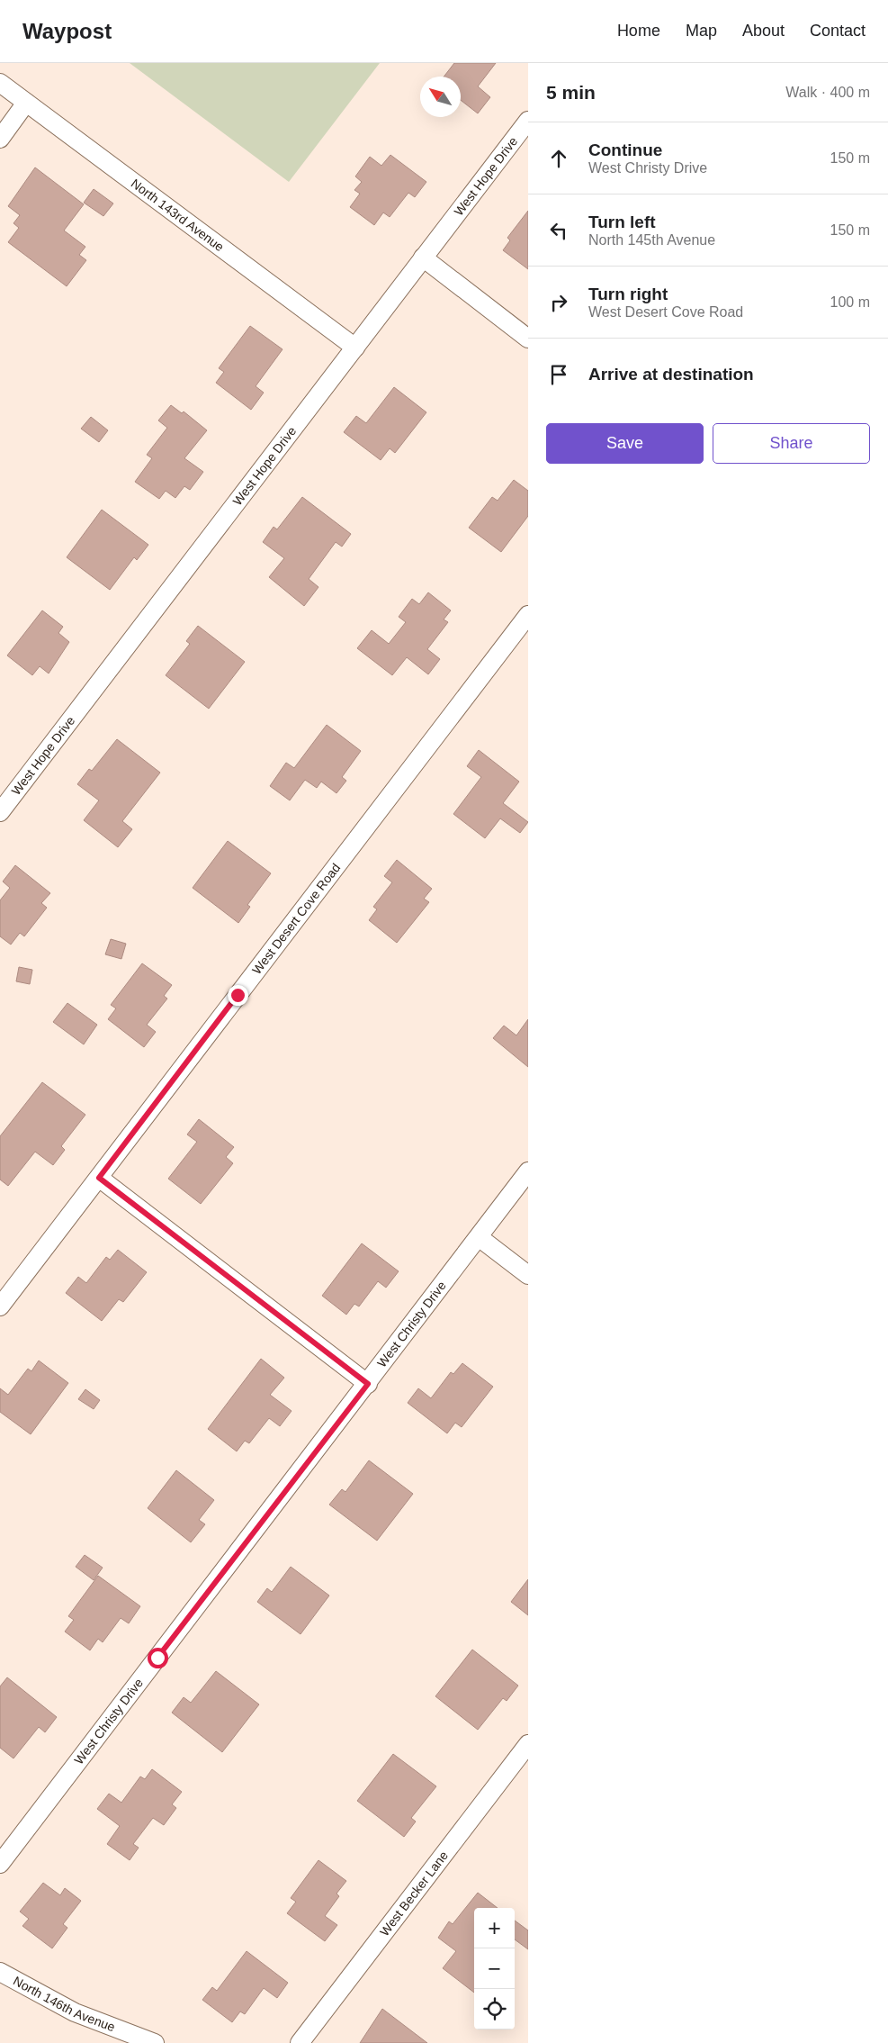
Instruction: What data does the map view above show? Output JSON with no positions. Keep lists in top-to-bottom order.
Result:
{
  "streets": {
    "street": [
      "West Hope Drive",
      "North 143rd Avenue",
      "West Desert Cove Road",
      "West Christy Drive",
      "West Becker Lane",
      "North 146th Avenue"
    ]
  },
  "crossings": [
    ["West Hope Drive", "North 143rd Avenue"]
  ],
  "north": "top left",
  "page": {
    "header": "Waypost",
    "nav": [
      "Home",
      "Map",
      "About",
      "Contact"
    ],
    "heading": ["5 min", "Walk · 400 m"],
    "list": [
      ["Continue", "West Christy Drive", "150 m"],
      ["Turn left", "North 145th Avenue", "150 m"],
      ["Turn right", "West Desert Cove Road", "100 m"],
      "Arrive at destination"
    ],
    "buttons": ["Save", "Share"],
    "map_buttons": ["+", "−"]
  }
}
